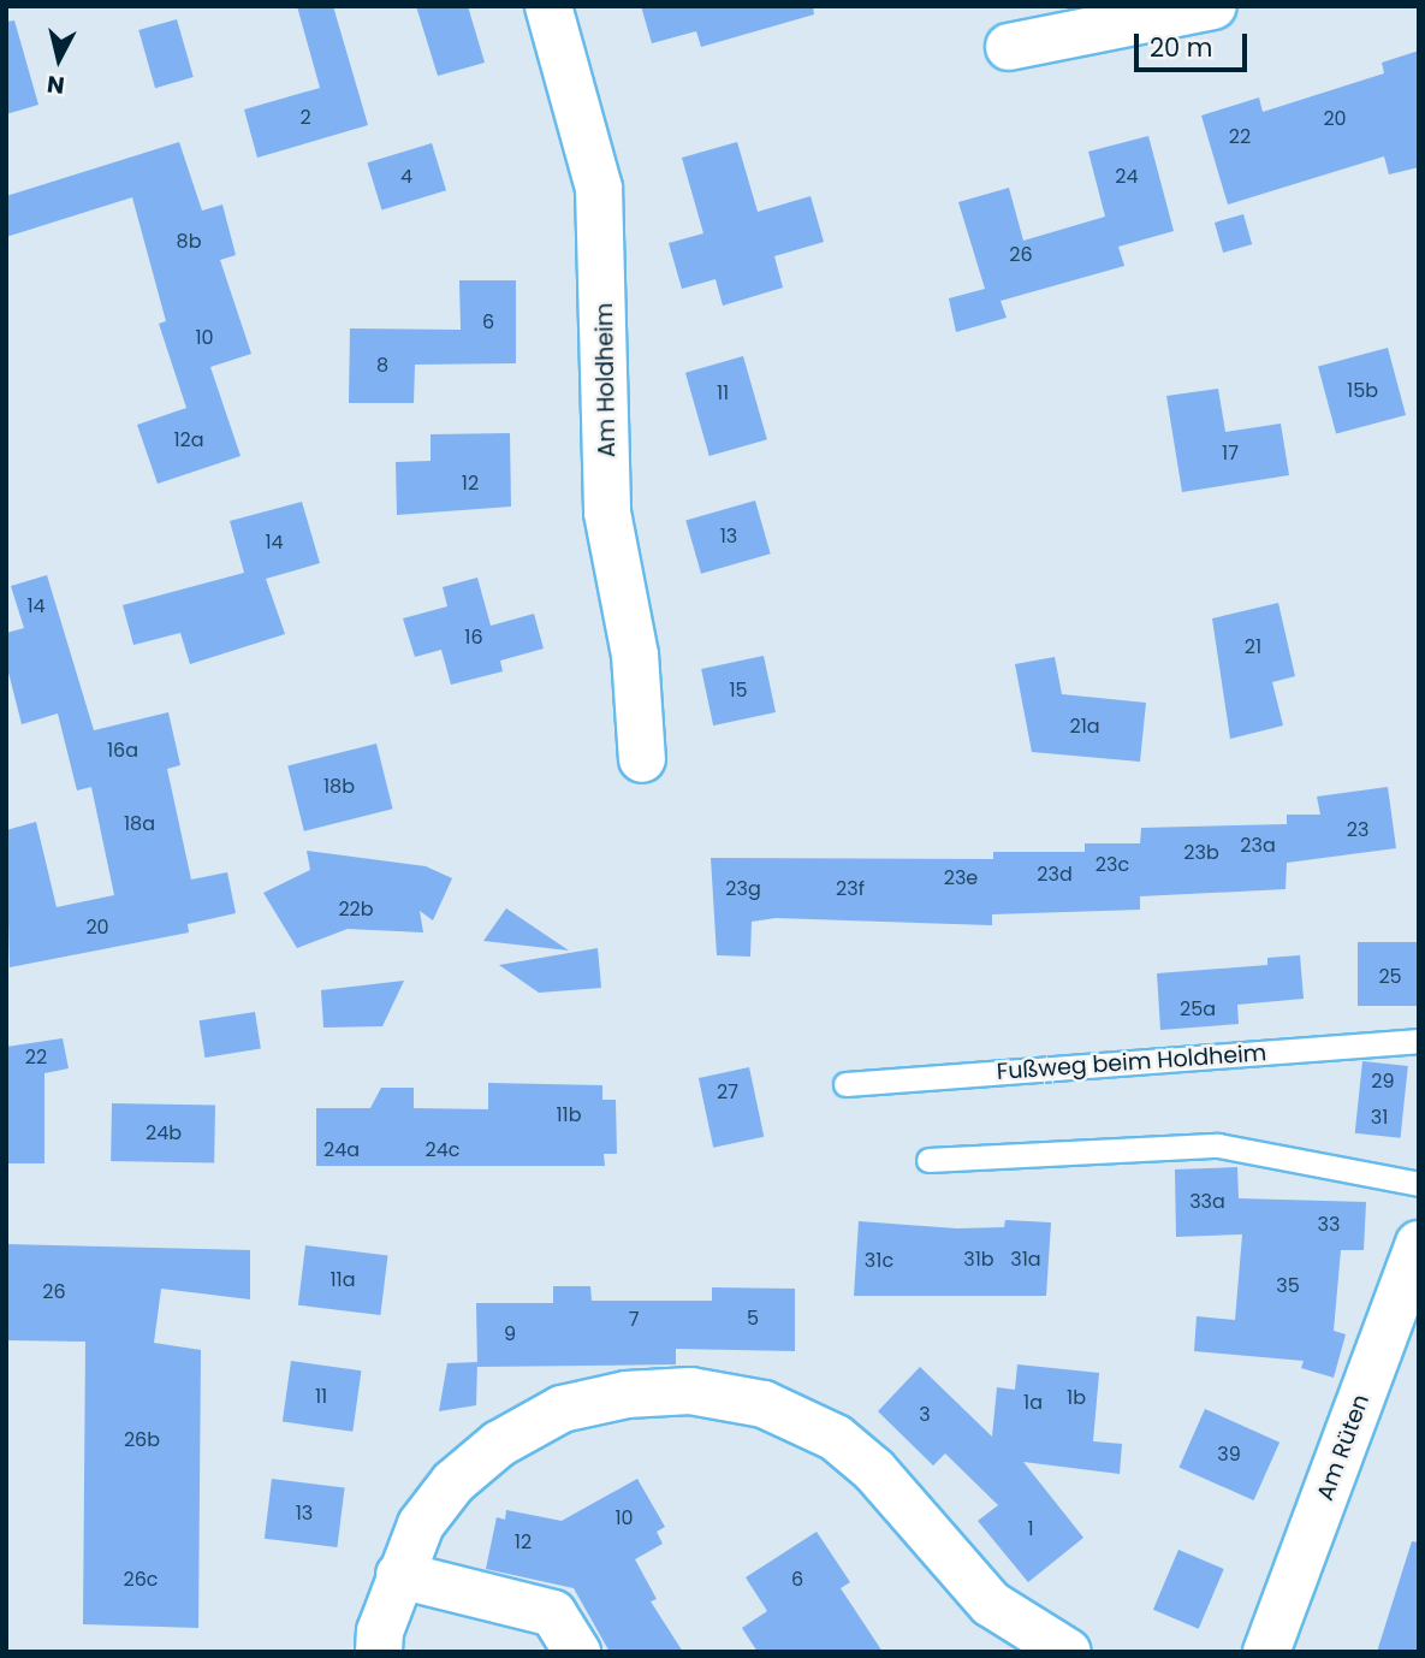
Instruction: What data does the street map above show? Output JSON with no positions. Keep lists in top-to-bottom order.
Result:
{
  "streets": {
    "street": ["Am Holdheim", "Am Rüten"],
    "lane": ["Fußweg beim Holdheim"]
  },
  "house_numbers": [
    "2",
    "20",
    "22",
    "4",
    "24",
    "8b",
    "26",
    "6",
    "10",
    "8",
    "15b",
    "11",
    "12a",
    "17",
    "12",
    "13",
    "14",
    "14",
    "16",
    "21",
    "15",
    "21a",
    "16a",
    "18b",
    "18a",
    "23",
    "23a",
    "23b",
    "23c",
    "23d",
    "23e",
    "23g",
    "23f",
    "22b",
    "20",
    "25",
    "25a",
    "22",
    "29",
    "27",
    "11b",
    "31",
    "24b",
    "24a",
    "24c",
    "33a",
    "33",
    "31b",
    "31a",
    "31c",
    "11a",
    "35",
    "26",
    "5",
    "7",
    "9",
    "11",
    "1b",
    "1a",
    "3",
    "26b",
    "39",
    "13",
    "10",
    "1",
    "12",
    "26c",
    "6"
  ],
  "scale_bar": "20 m",
  "north": "bottom"
}
